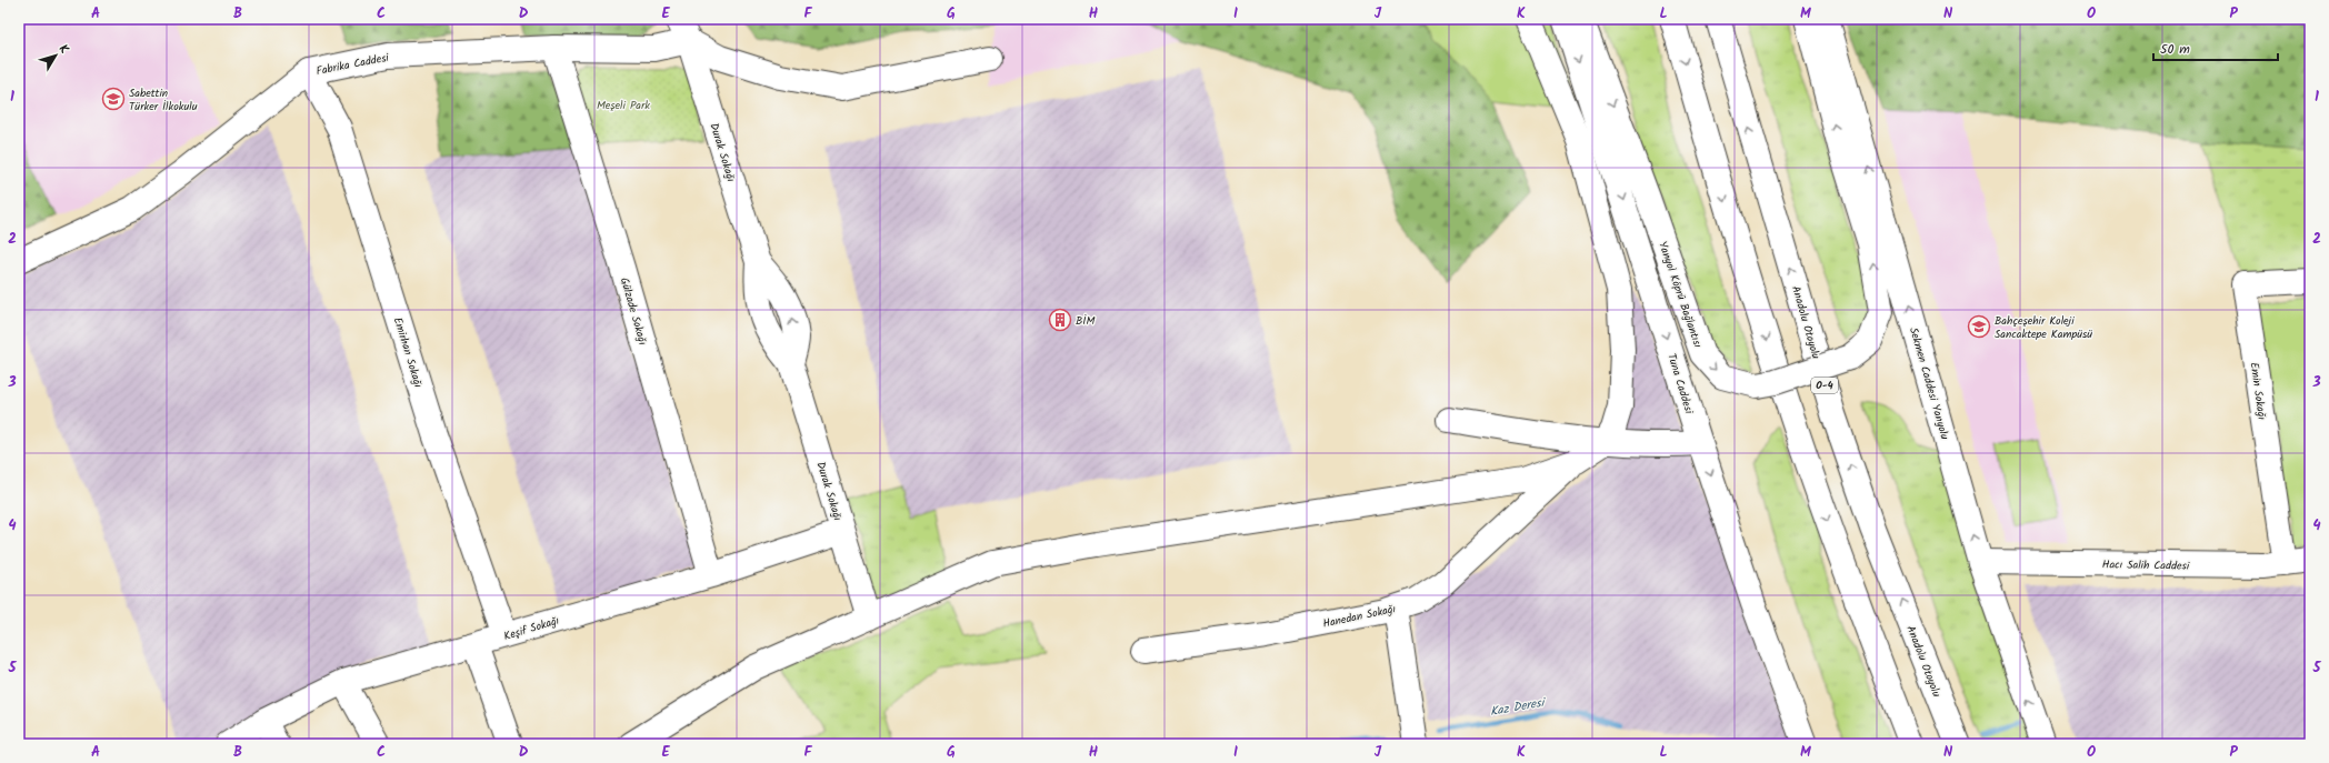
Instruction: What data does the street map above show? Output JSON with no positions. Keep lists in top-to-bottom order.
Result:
{
  "streets": {
    "main road": [
      "Fabrika Caddesi",
      "Durak Sokağı",
      "Yanyol Köprü Bağlantısı",
      "Gülzade Sokağı",
      "Anadolu Otoyolu",
      "Emirhan Sokağı",
      "Tuna Caddesi",
      "Sekmen Caddesi Yanyolu",
      "O-4",
      "Emin Sokağı",
      "Hacı Salih Caddesi",
      "Hanedan Sokağı",
      "Keşif Sokağı"
    ]
  },
  "crossings": [
    ["Fabrika Caddesi", "Durak Sokağı"],
    ["Fabrika Caddesi", "Gülzade Sokağı"],
    ["Fabrika Caddesi", "Emirhan Sokağı"],
    ["Durak Sokağı", "Keşif Sokağı"],
    ["Gülzade Sokağı", "Keşif Sokağı"],
    ["Emirhan Sokağı", "Keşif Sokağı"],
    ["Sekmen Caddesi Yanyolu", "Hacı Salih Caddesi"],
    ["Emin Sokağı", "Hacı Salih Caddesi"]
  ],
  "water": ["Kaz Deresi"],
  "parks": ["Meşeli Park"],
  "places": {
    "school or university": ["Sabettin Türker İlkokulu", "Bahçeşehir Koleji Sancaktepe Kampüsü"],
    "building": ["BİM"]
  },
  "scale_bar": "50 m",
  "north": "top right",
  "grid": {
    "columns": [
      "A",
      "B",
      "C",
      "D",
      "E",
      "F",
      "G",
      "H",
      "I",
      "J",
      "K",
      "L",
      "M",
      "N",
      "O",
      "P"
    ],
    "rows": [
      "1",
      "2",
      "3",
      "4",
      "5"
    ]
  }
}
